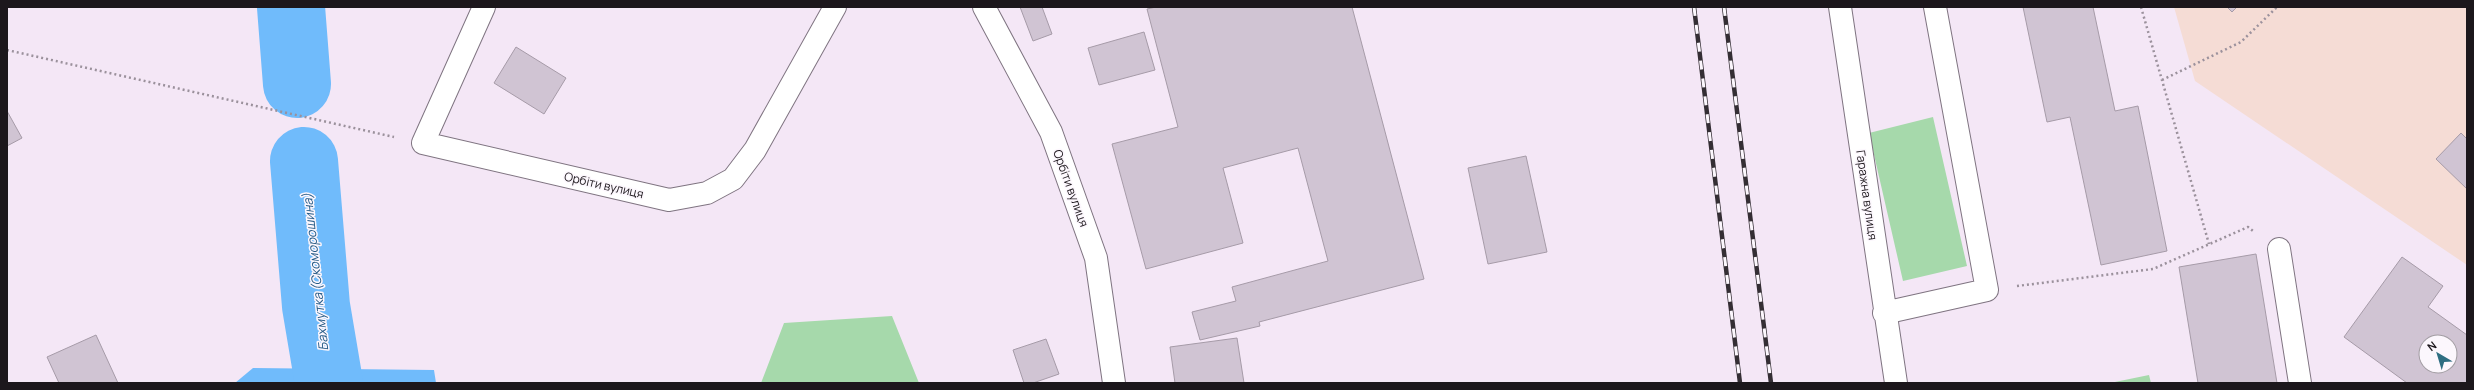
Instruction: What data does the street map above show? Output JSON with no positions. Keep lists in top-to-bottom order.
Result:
{
  "streets": {
    "street": ["Орбіти вулиця", "Гаражна вулиця"]
  },
  "water": ["Бахмутка (Скоморошина)"],
  "north": "top left"
}
